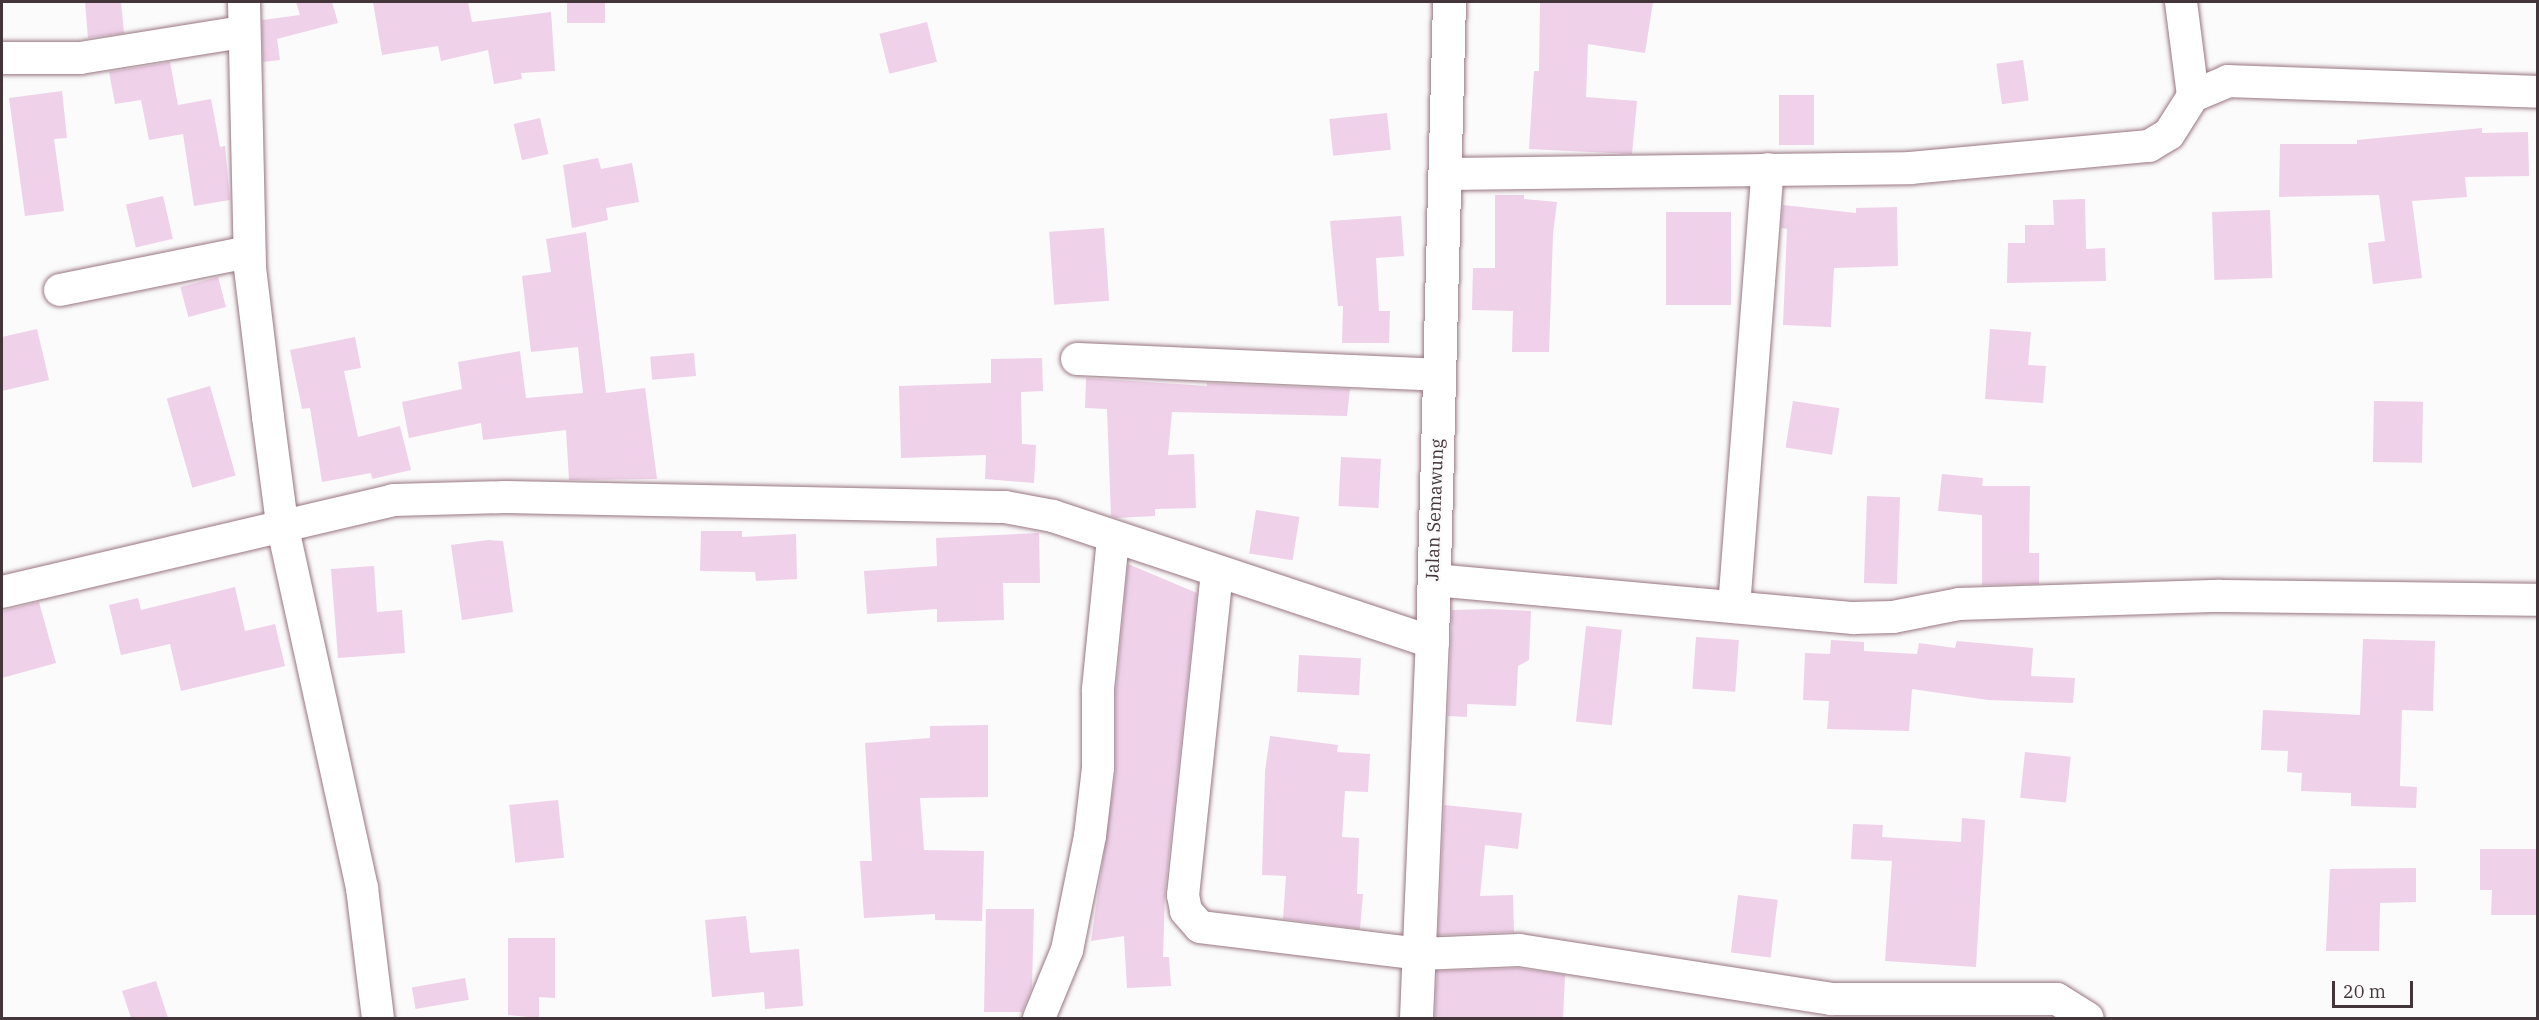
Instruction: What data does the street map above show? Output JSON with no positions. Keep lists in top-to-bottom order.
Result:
{
  "streets": {
    "street": ["Jalan Semawung"]
  },
  "scale_bar": "20 m"
}
